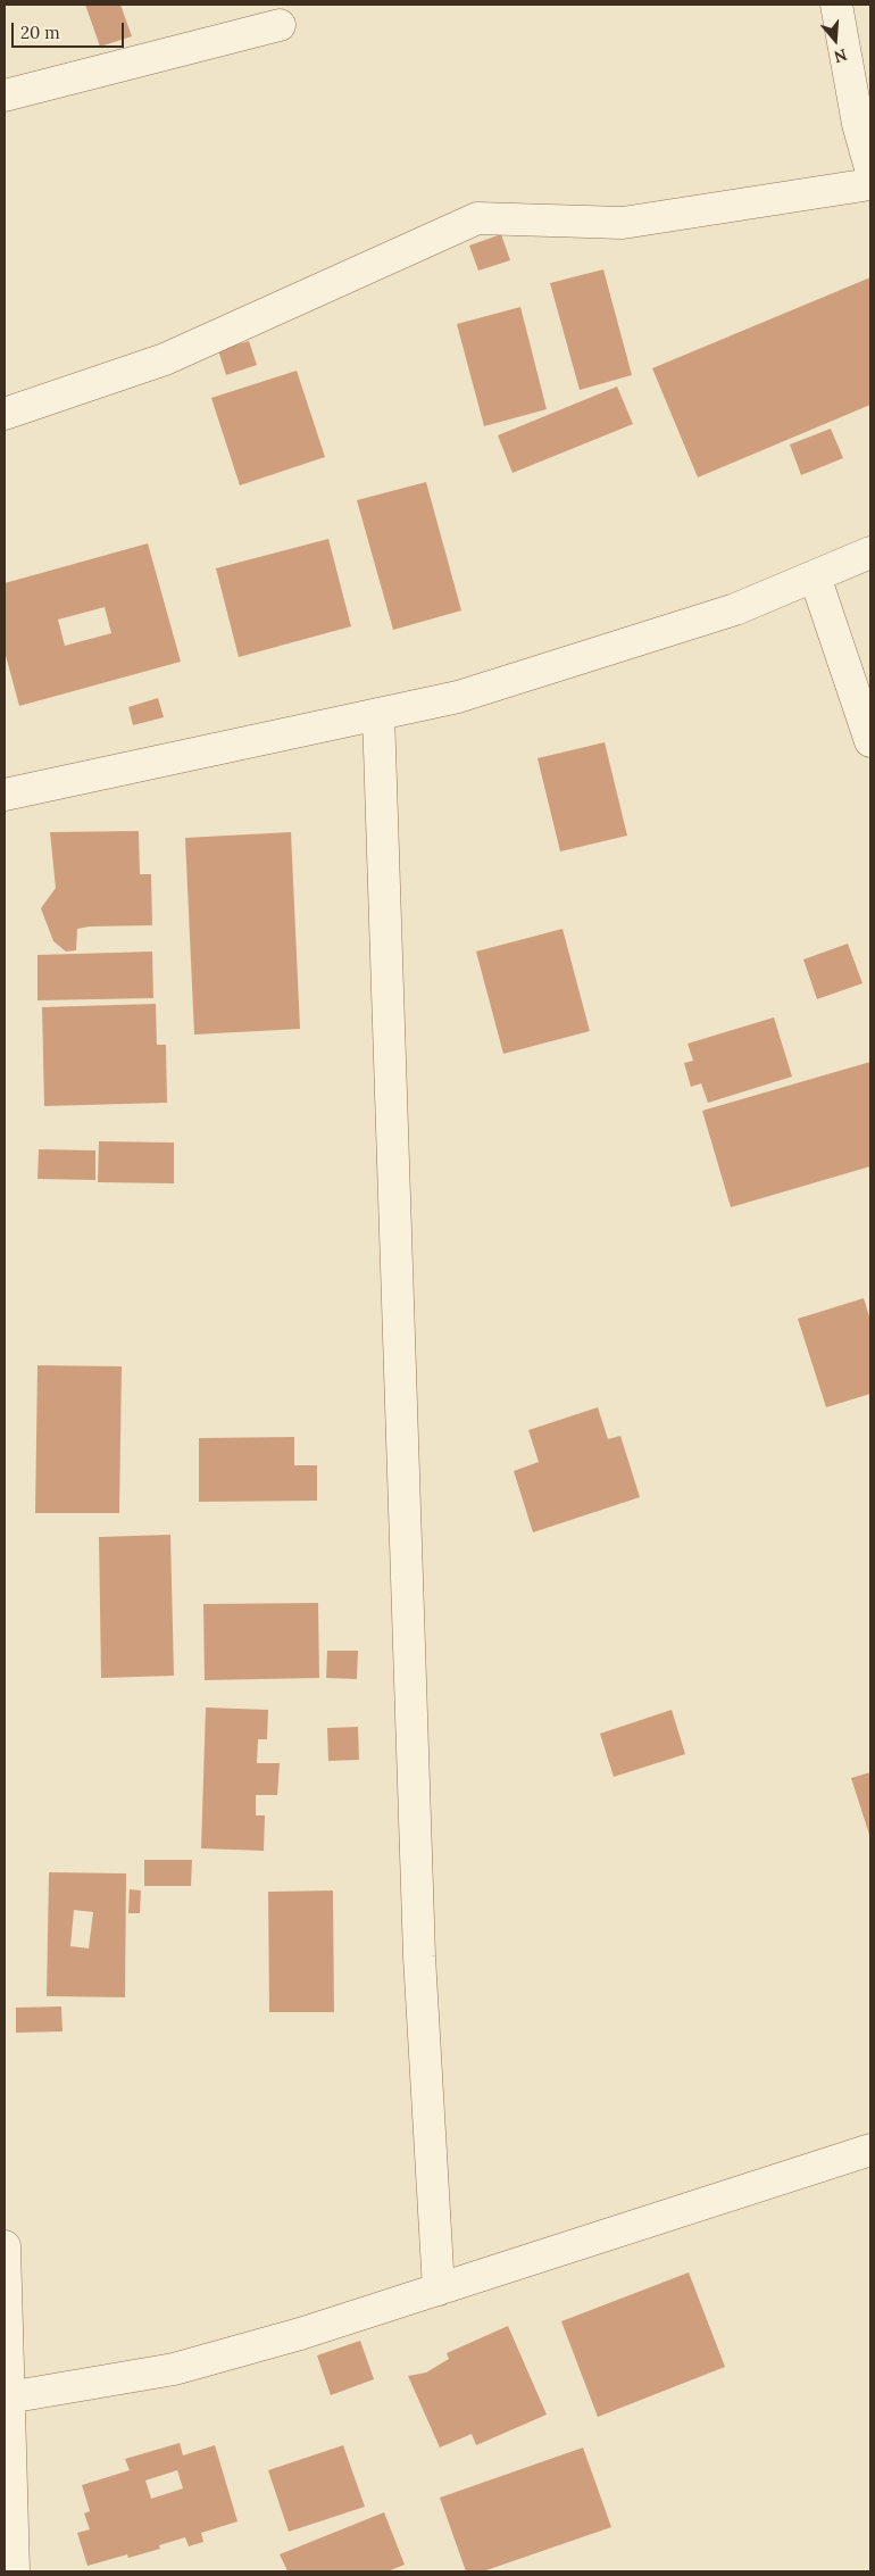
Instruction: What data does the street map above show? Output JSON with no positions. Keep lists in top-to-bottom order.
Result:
{
  "scale_bar": "20 m",
  "north": "bottom"
}
